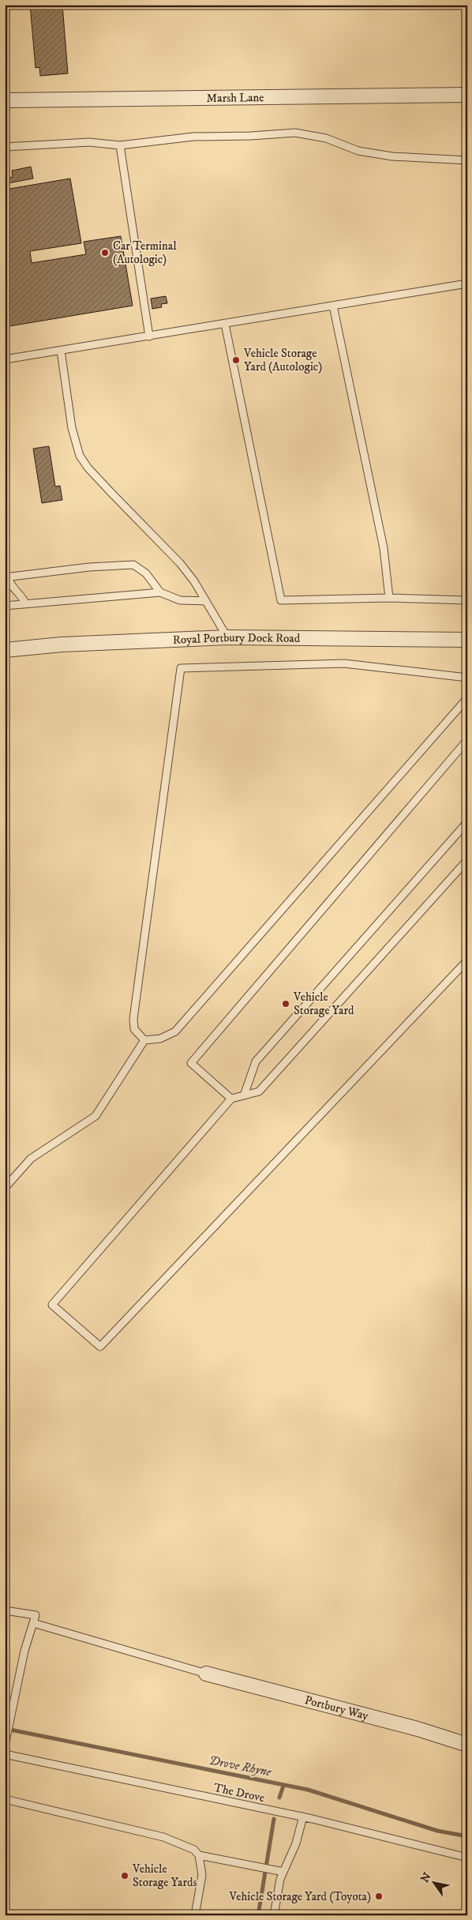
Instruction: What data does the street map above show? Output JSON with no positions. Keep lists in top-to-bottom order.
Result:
{
  "streets": {
    "street": ["Marsh Lane", "Royal Portbury Dock Road", "Portbury Way"],
    "lane": ["The Drove"]
  },
  "water": ["Drove Rhyne"],
  "places": [
    "Car Terminal (Autologic)",
    "Vehicle Storage Yard (Autologic)",
    "Vehicle Storage Yard",
    "Vehicle Storage Yards",
    "Vehicle Storage Yard (Toyota)"
  ],
  "north": "top left"
}
